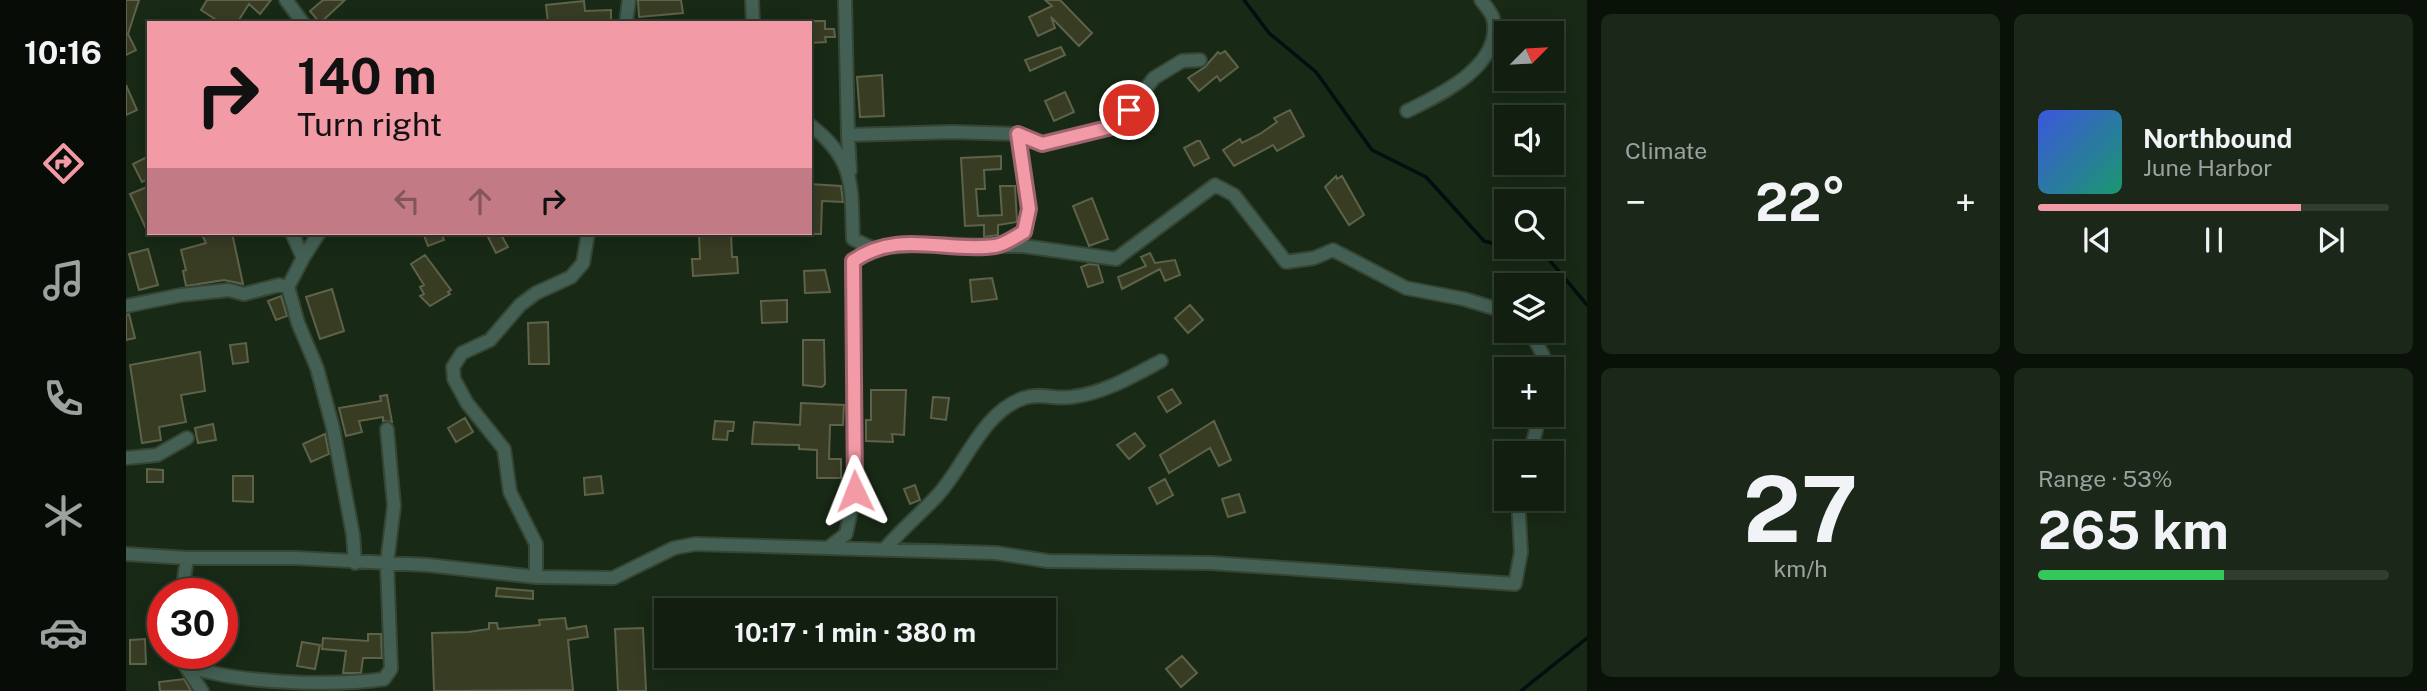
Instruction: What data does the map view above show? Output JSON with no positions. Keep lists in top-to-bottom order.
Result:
{
  "north": "top right",
  "page": {
    "tabs": "10:16",
    "tile": [
      "Climate",
      ["27", "km/h"],
      ["Range · 53%", "265 km"]
    ],
    "map_buttons": ["+", "−"],
    "turn": ["140 m", "Turn right"],
    "song": ["Northbound", "June Harbor"],
    "heat": ["−", "22°", "+"],
    "limit": "30",
    "trip": "10:17 · 1 min · 380 m"
  }
}
